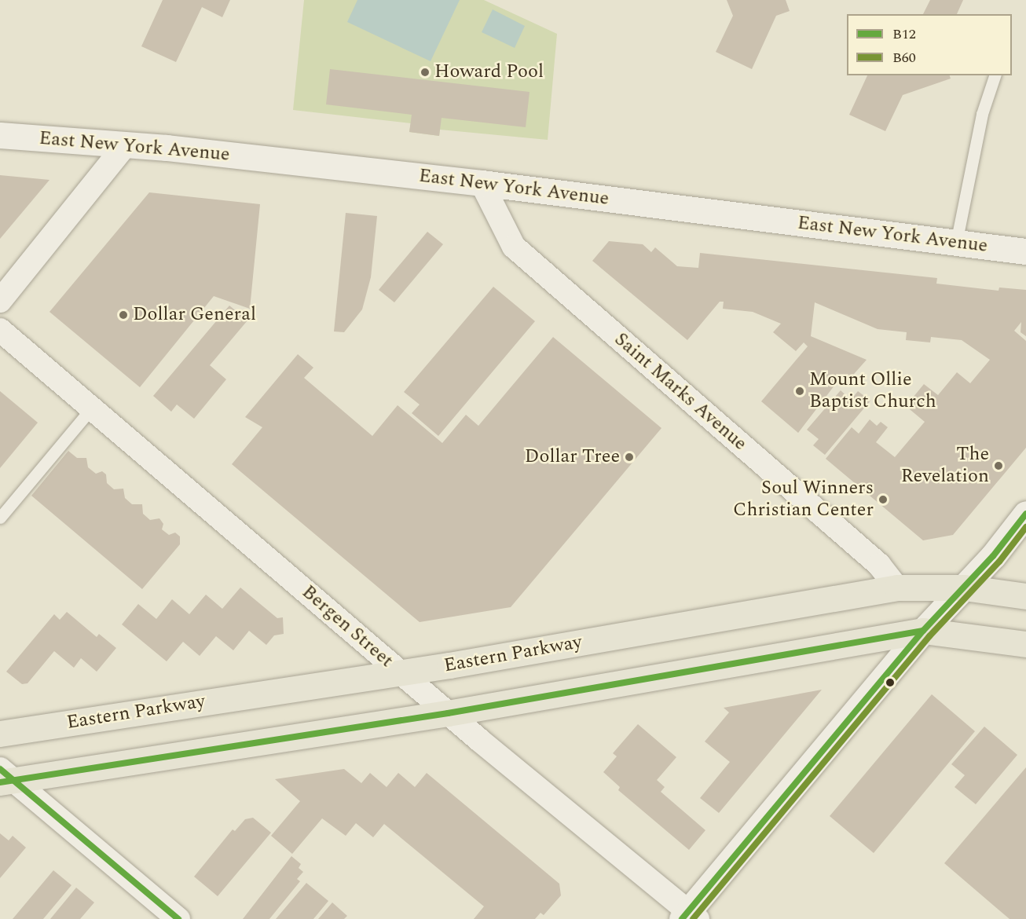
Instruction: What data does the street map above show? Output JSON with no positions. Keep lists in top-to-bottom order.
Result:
{
  "streets": {
    "main road": ["East New York Avenue", "Eastern Parkway"],
    "street": ["Saint Marks Avenue", "Bergen Street"]
  },
  "crossings": [
    ["East New York Avenue", "Saint Marks Avenue"],
    ["Saint Marks Avenue", "Eastern Parkway"],
    ["Bergen Street", "Eastern Parkway"]
  ],
  "places": [
    "Howard Pool",
    "Dollar General",
    "Mount Ollie Baptist Church",
    "Dollar Tree",
    "The Revelation",
    "Soul Winners Christian Center"
  ],
  "lines": ["transit line B12", "transit line B60"],
  "legend": ["B12", "B60"]
}
